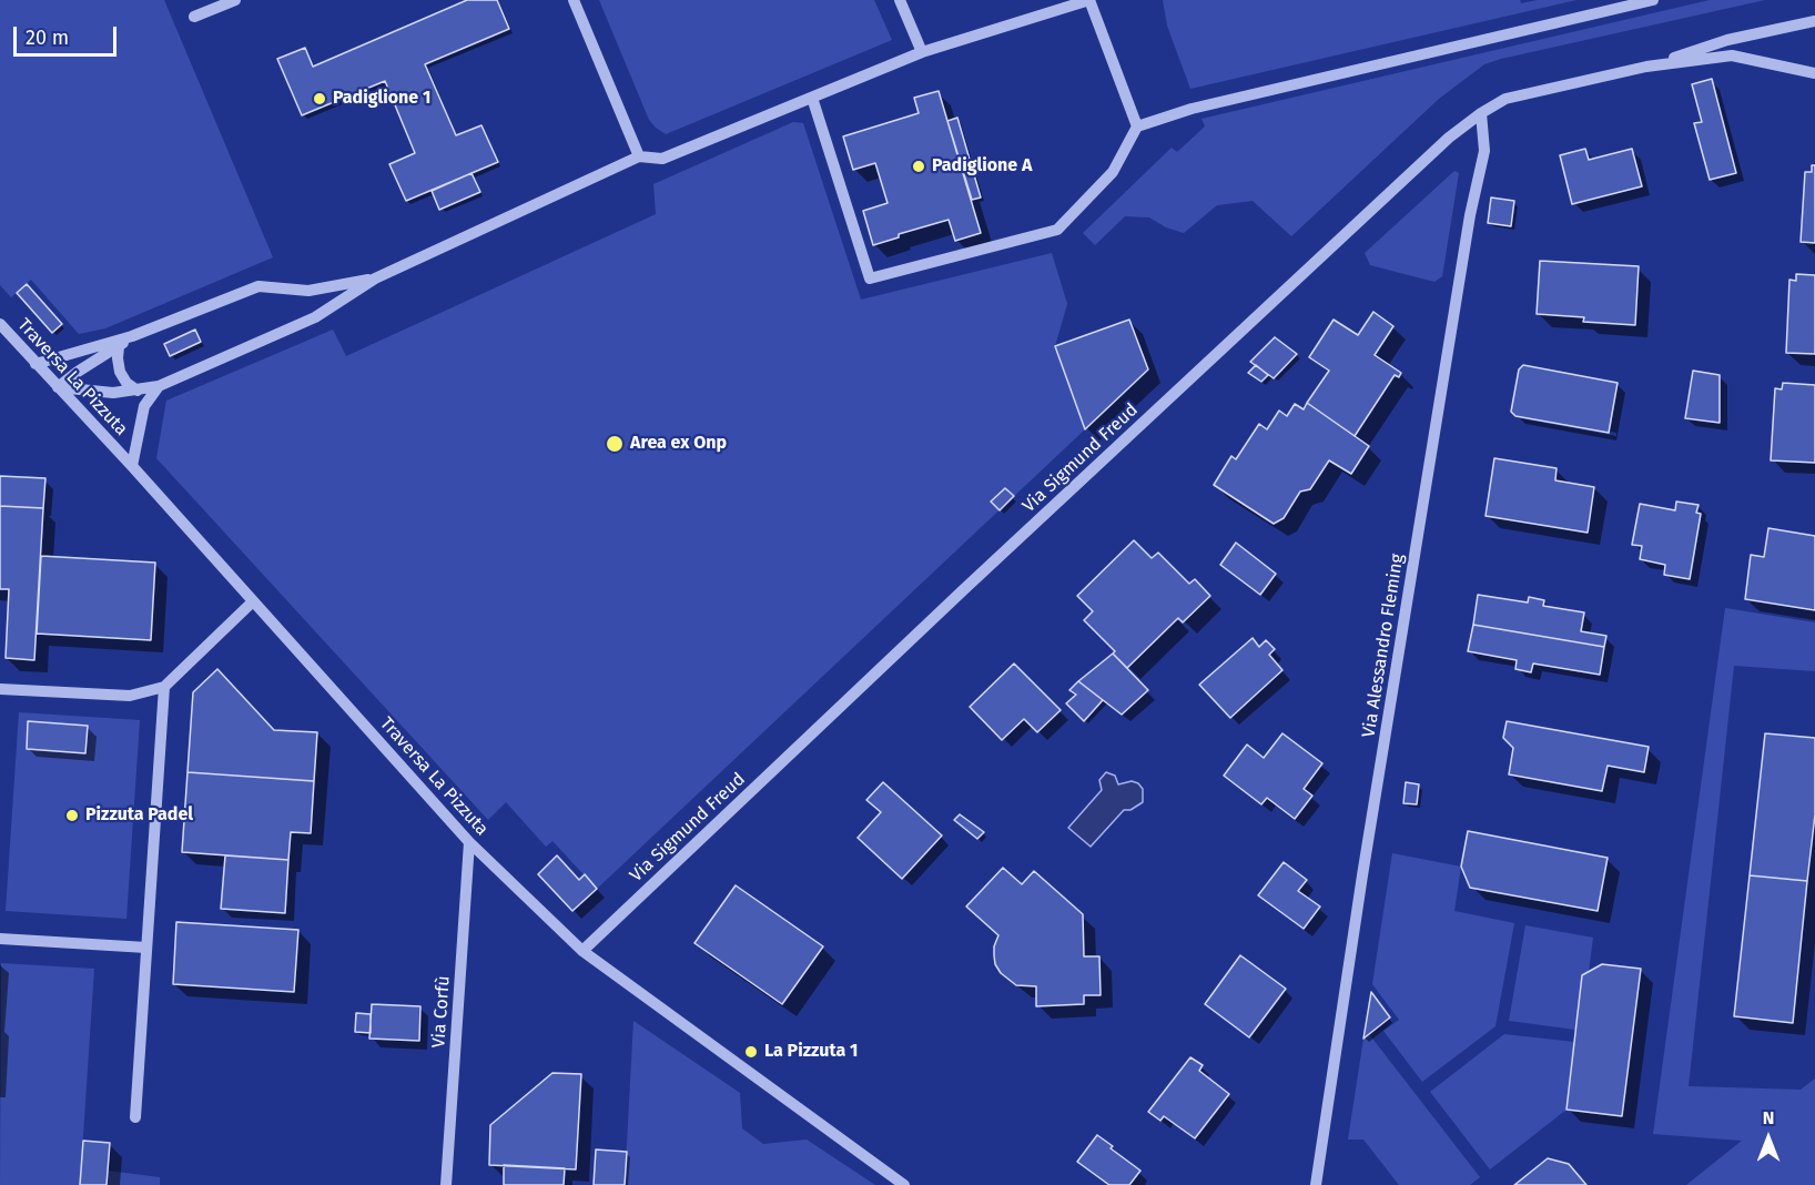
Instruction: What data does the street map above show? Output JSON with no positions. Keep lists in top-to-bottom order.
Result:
{
  "streets": {
    "street": [
      "Traversa La Pizzuta",
      "Via Sigmund Freud",
      "Via Alessandro Fleming",
      "Via Corfù"
    ]
  },
  "crossings": [
    ["Traversa La Pizzuta", "Via Sigmund Freud"],
    ["Traversa La Pizzuta", "Via Corfù"],
    ["Via Sigmund Freud", "Via Alessandro Fleming"]
  ],
  "places": [
    "Padiglione 1",
    "Padiglione A",
    "Area ex Onp",
    "Pizzuta Padel",
    "La Pizzuta 1"
  ],
  "scale_bar": "20 m",
  "north": "top"
}
